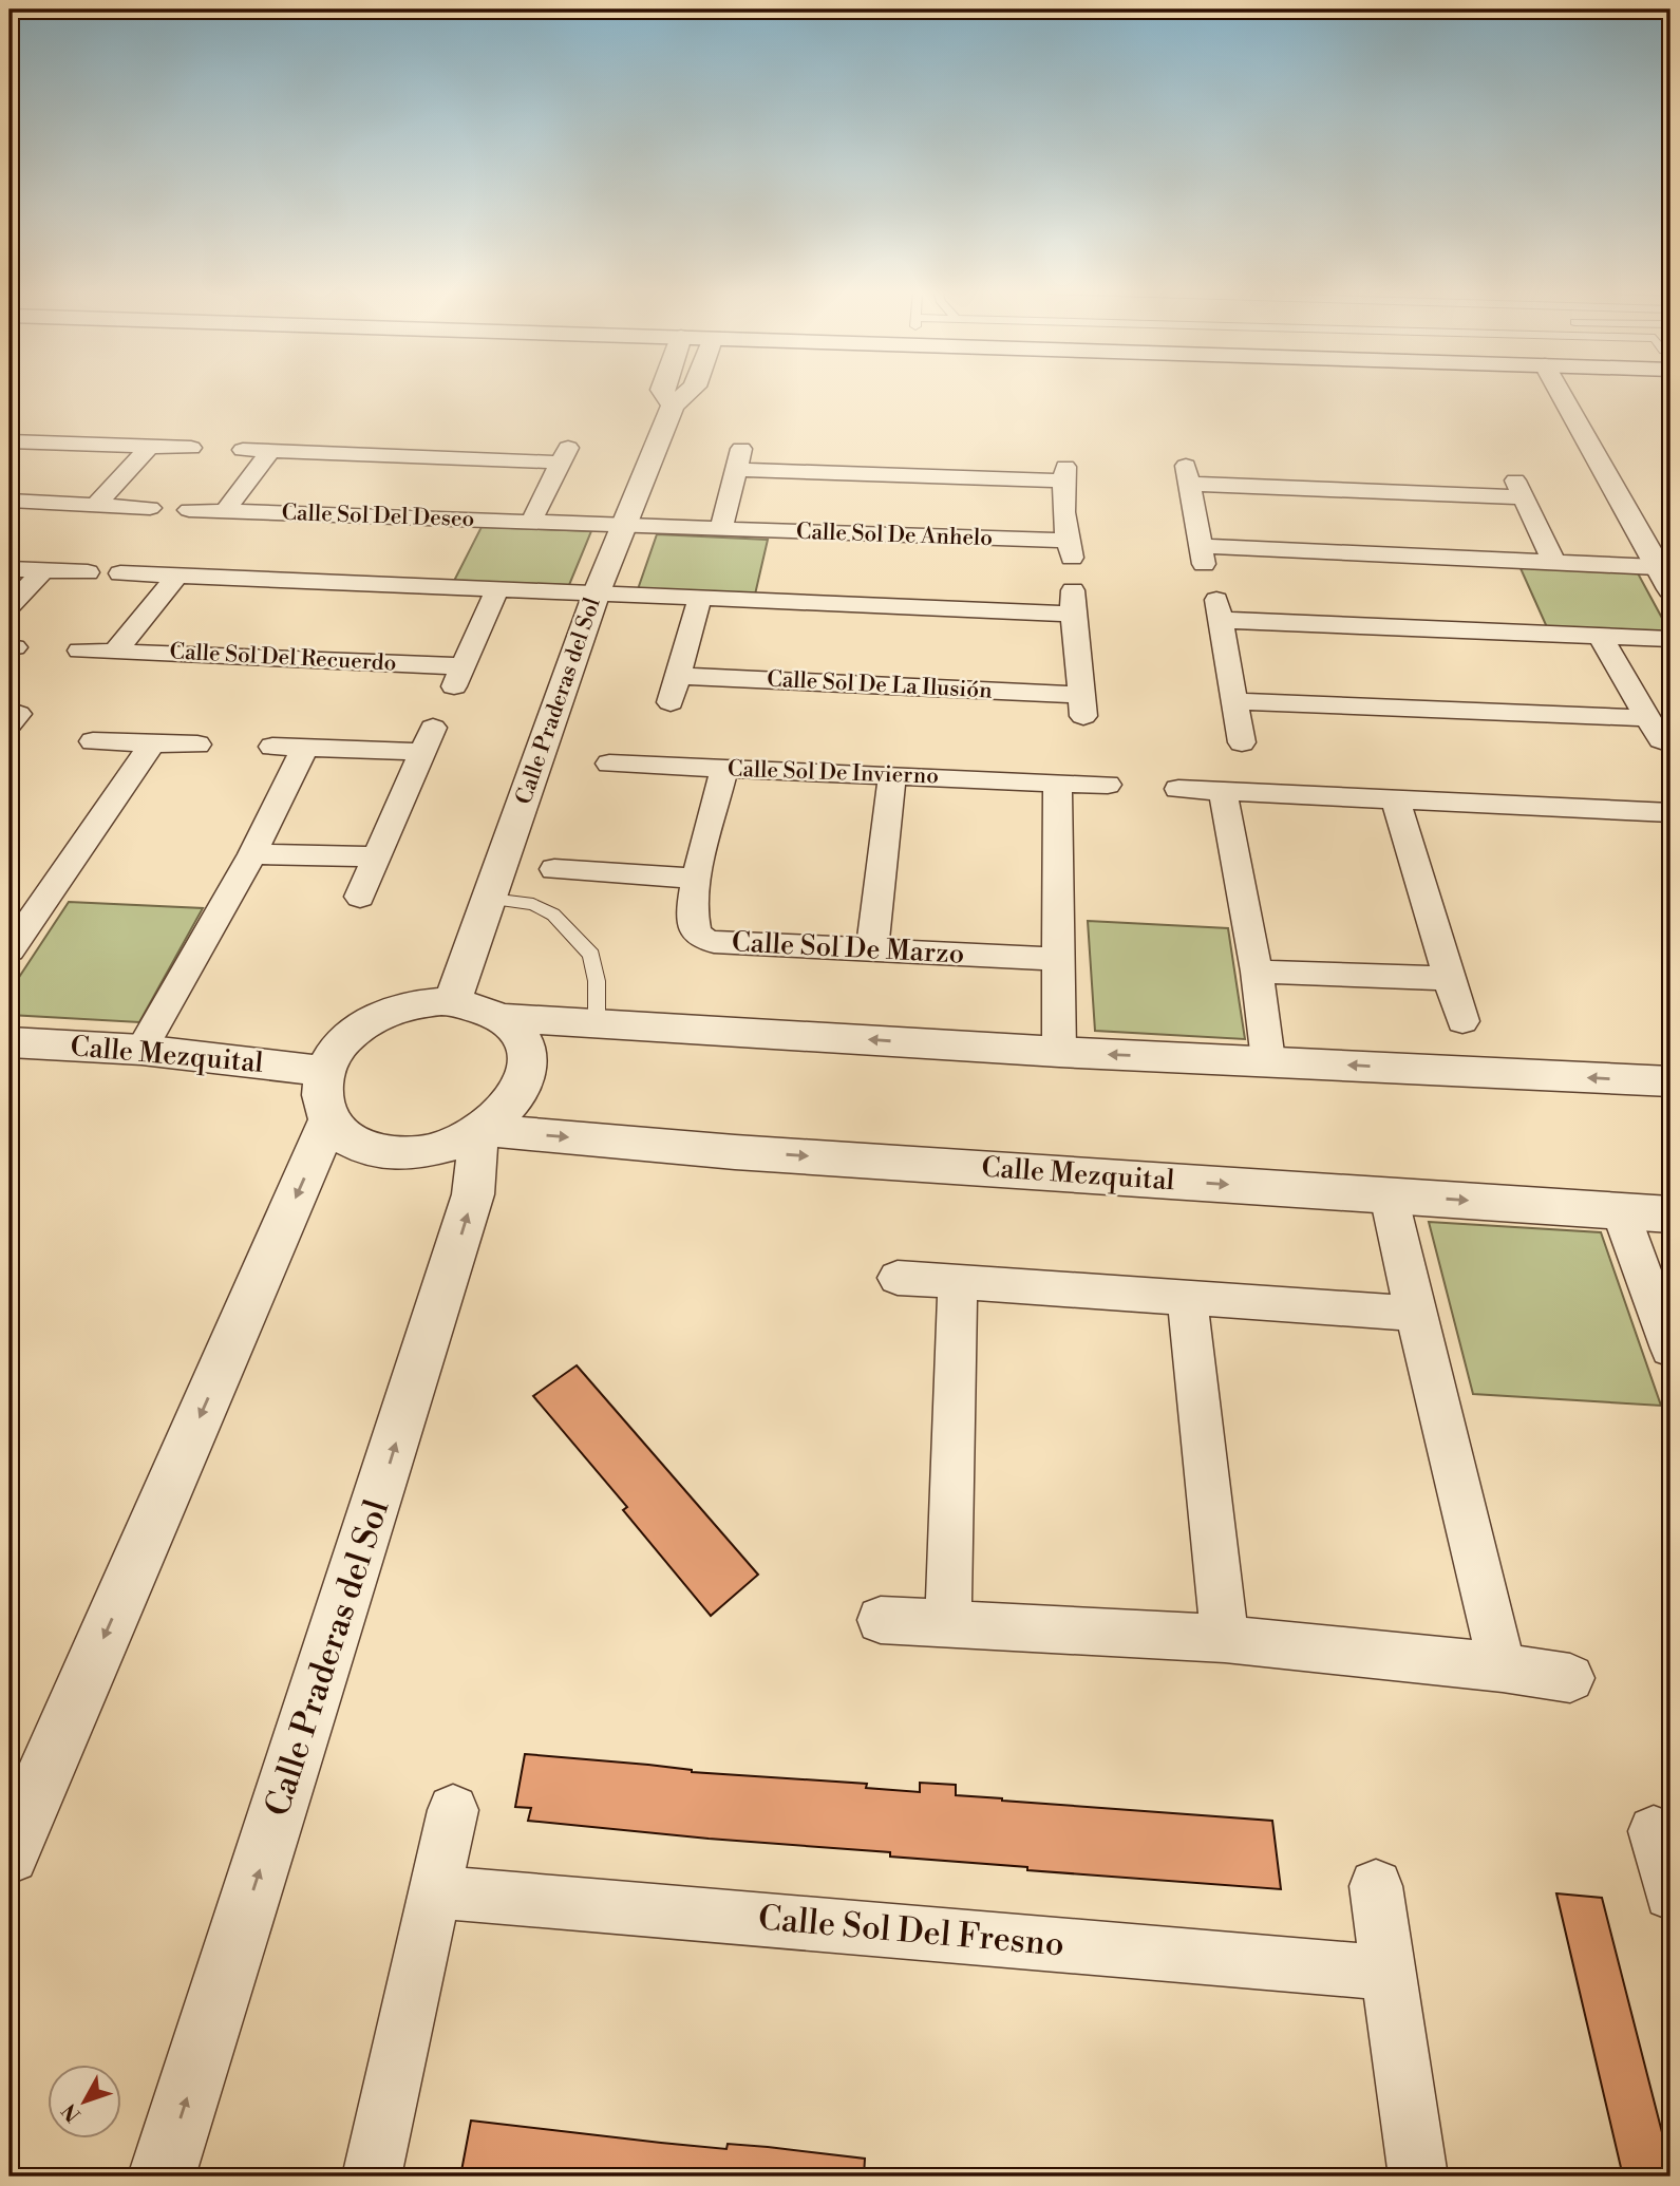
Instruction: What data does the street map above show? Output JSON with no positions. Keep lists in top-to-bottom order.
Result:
{
  "streets": {
    "street": [
      "Calle Sol Del Deseo",
      "Calle Sol De Anhelo",
      "Calle Sol Del Recuerdo",
      "Calle Sol De La Ilusión",
      "Calle Praderas del Sol",
      "Calle Sol De Invierno",
      "Calle Sol De Marzo",
      "Calle Mezquital",
      "Calle Sol Del Fresno"
    ]
  },
  "crossings": [
    ["Calle Sol Del Deseo", "Calle Sol De Anhelo"],
    ["Calle Sol Del Deseo", "Calle Praderas del Sol"],
    ["Calle Sol De Anhelo", "Calle Praderas del Sol"],
    ["Calle Sol De La Ilusión", "Calle Praderas del Sol"],
    ["Calle Praderas del Sol", "Calle Mezquital"],
    ["Calle Sol De Invierno", "Calle Sol De Marzo"]
  ],
  "north": "bottom left"
}
